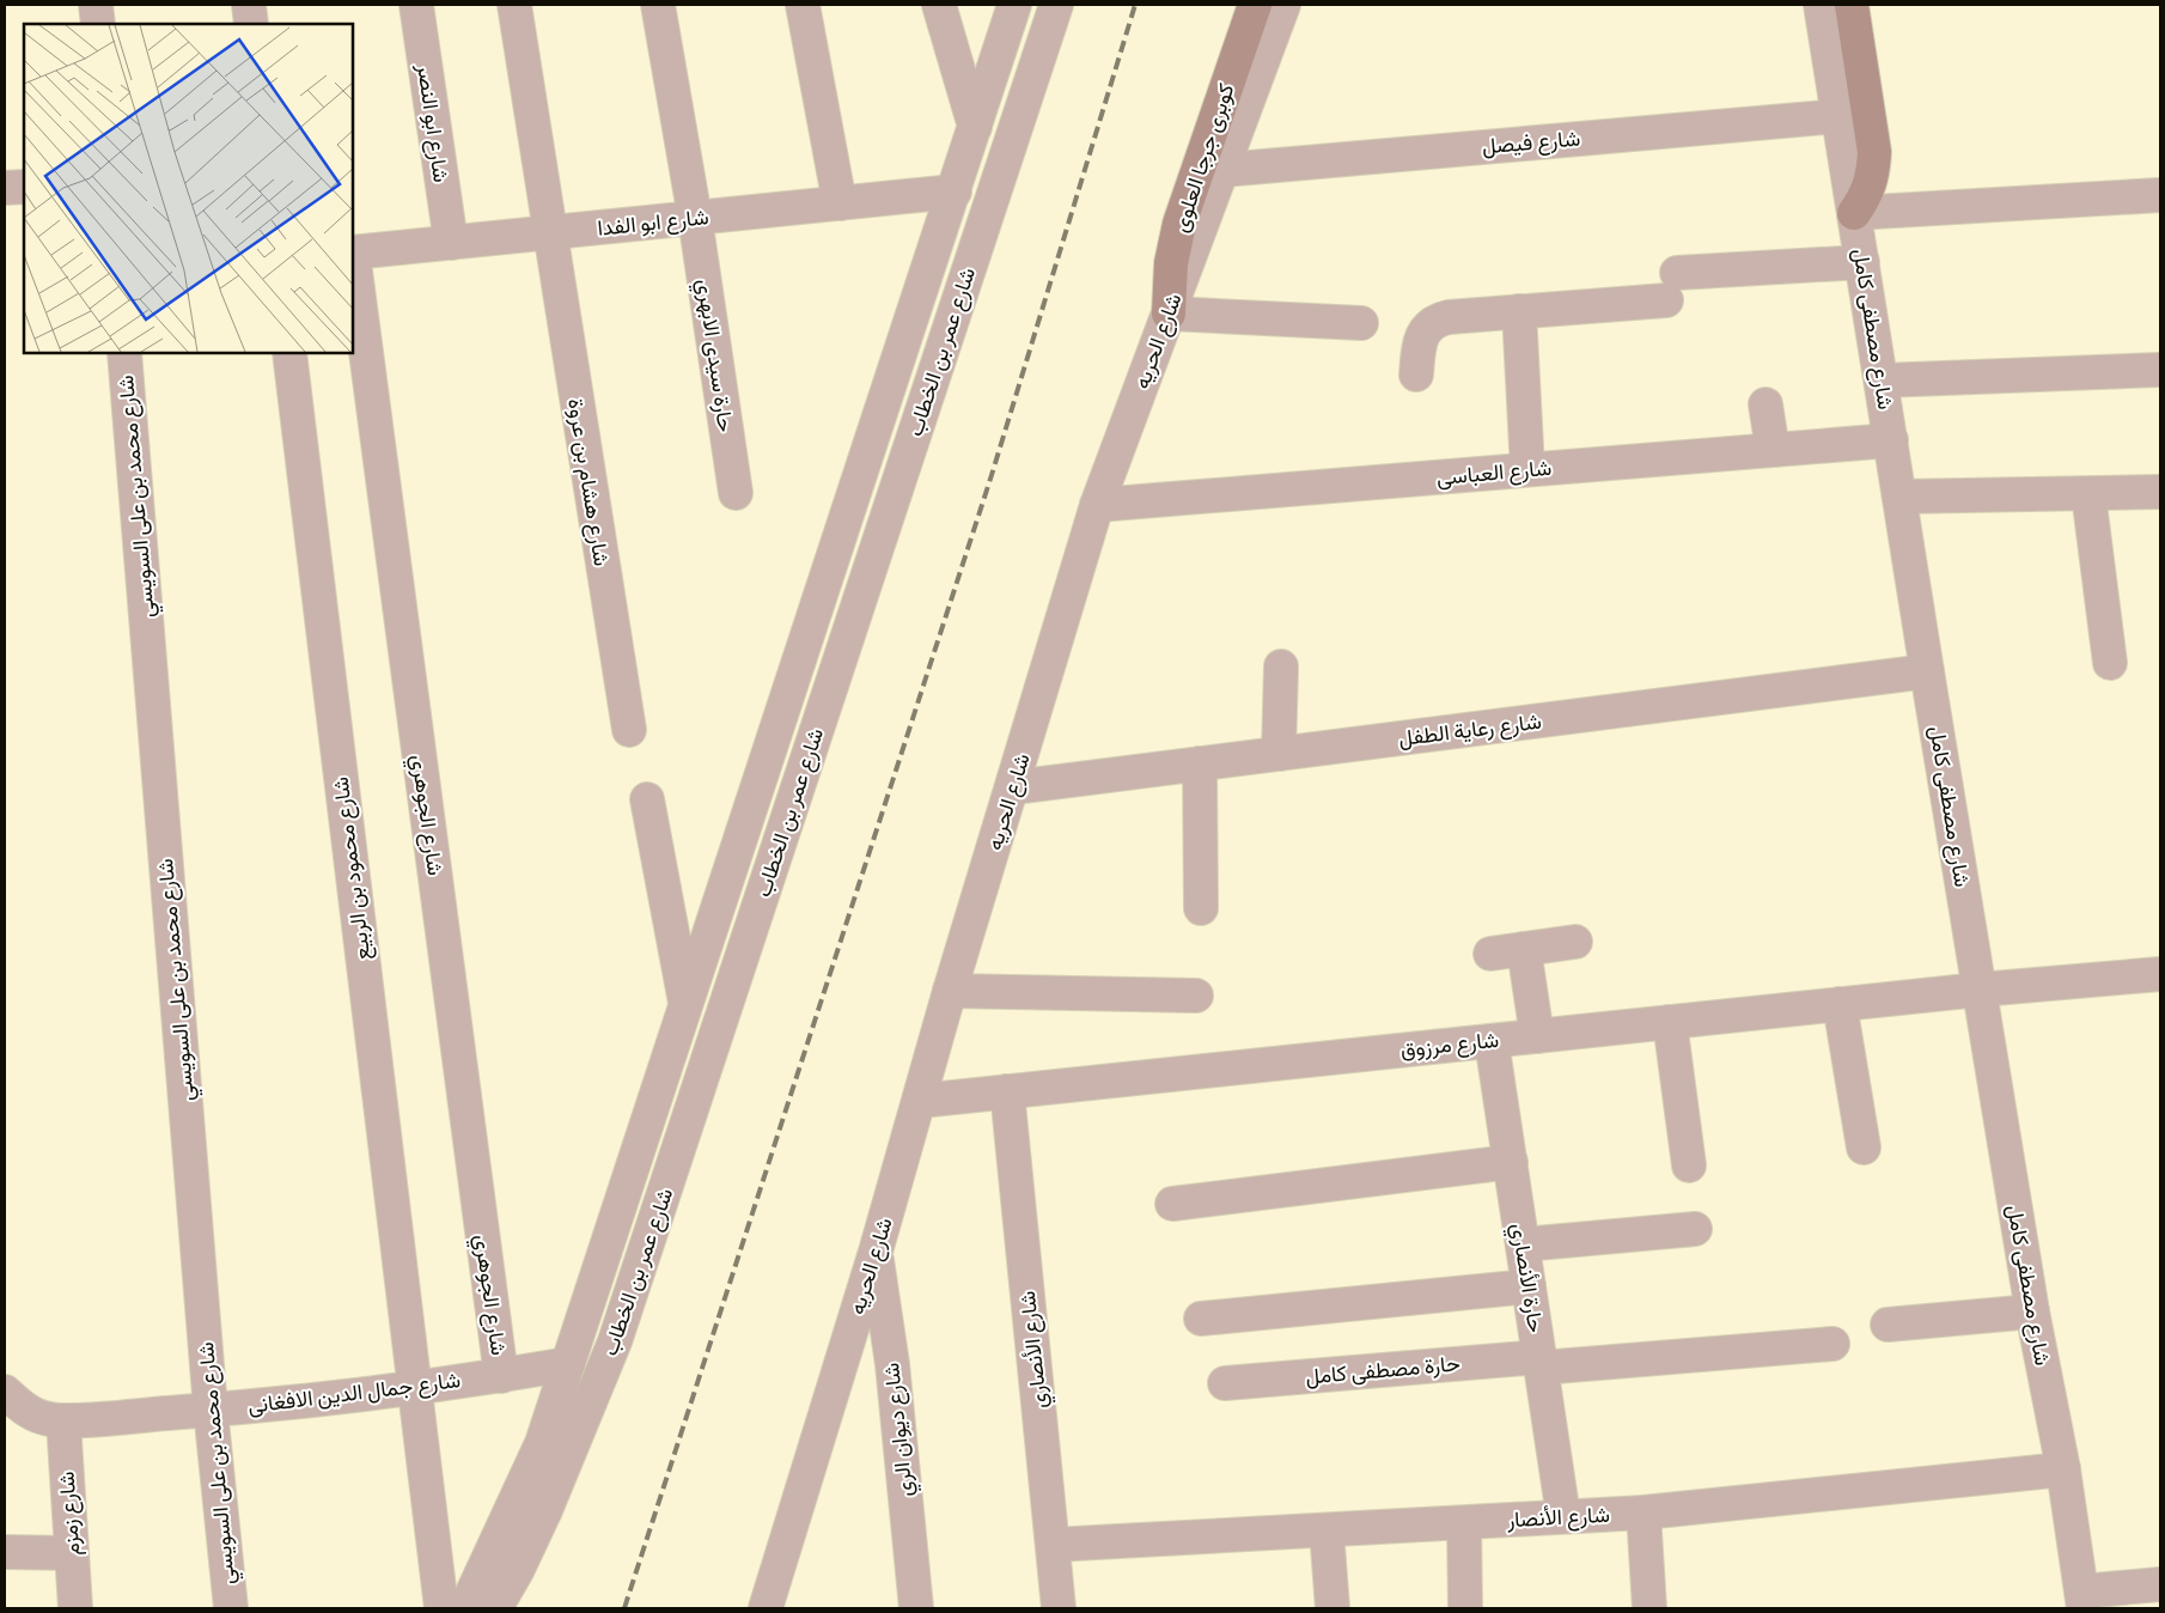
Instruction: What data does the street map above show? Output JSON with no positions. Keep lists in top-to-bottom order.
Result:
{
  "streets": {
    "street": [
      "شارع ابو النصر",
      "شارع فيصل",
      "كوبرى جرجا العلوى",
      "شارع ابو الفدا",
      "شارع مصطفى كامل",
      "شارع الحريه",
      "شارع عمر بن الخطاب",
      "حارة سيدى الابهري",
      "شارع العباسى",
      "شارع هشام بن عروة",
      "شارع محمد بن على السويسي",
      "شارع رعاية الطفل",
      "شارع الجوهري",
      "شارع محمود بن الربيع",
      "شارع مرزوق",
      "حارة الأنصاري",
      "شارع الأنصاري",
      "حارة مصطفى كامل",
      "شارع جمال الدين الافغانى",
      "شارع ديوان الري",
      "شارع زمزم",
      "شارع الأنصار"
    ]
  },
  "crossings": [
    ["شارع ابو النصر", "شارع ابو الفدا"],
    ["شارع فيصل", "شارع مصطفى كامل"],
    ["شارع فيصل", "شارع الحريه"],
    ["كوبرى جرجا العلوى", "شارع الحريه"],
    ["شارع ابو الفدا", "شارع عمر بن الخطاب"],
    ["شارع ابو الفدا", "حارة سيدى الابهري"],
    ["شارع ابو الفدا", "شارع هشام بن عروة"],
    ["شارع مصطفى كامل", "شارع العباسى"],
    ["شارع مصطفى كامل", "شارع رعاية الطفل"],
    ["شارع مصطفى كامل", "شارع مرزوق"],
    ["شارع مصطفى كامل", "شارع الأنصار"],
    ["شارع الحريه", "شارع العباسى"],
    ["شارع الحريه", "شارع رعاية الطفل"],
    ["شارع الحريه", "شارع مرزوق"],
    ["شارع الحريه", "شارع ديوان الري"],
    ["شارع عمر بن الخطاب", "شارع جمال الدين الافغانى"],
    ["شارع محمد بن على السويسي", "شارع جمال الدين الافغانى"],
    ["شارع الجوهري", "شارع جمال الدين الافغانى"],
    ["شارع محمود بن الربيع", "شارع جمال الدين الافغانى"],
    ["شارع مرزوق", "حارة الأنصاري"],
    ["شارع مرزوق", "شارع الأنصاري"],
    ["حارة الأنصاري", "حارة مصطفى كامل"],
    ["حارة الأنصاري", "شارع الأنصار"],
    ["شارع الأنصاري", "شارع الأنصار"],
    ["شارع جمال الدين الافغانى", "شارع زمزم"]
  ]
}
